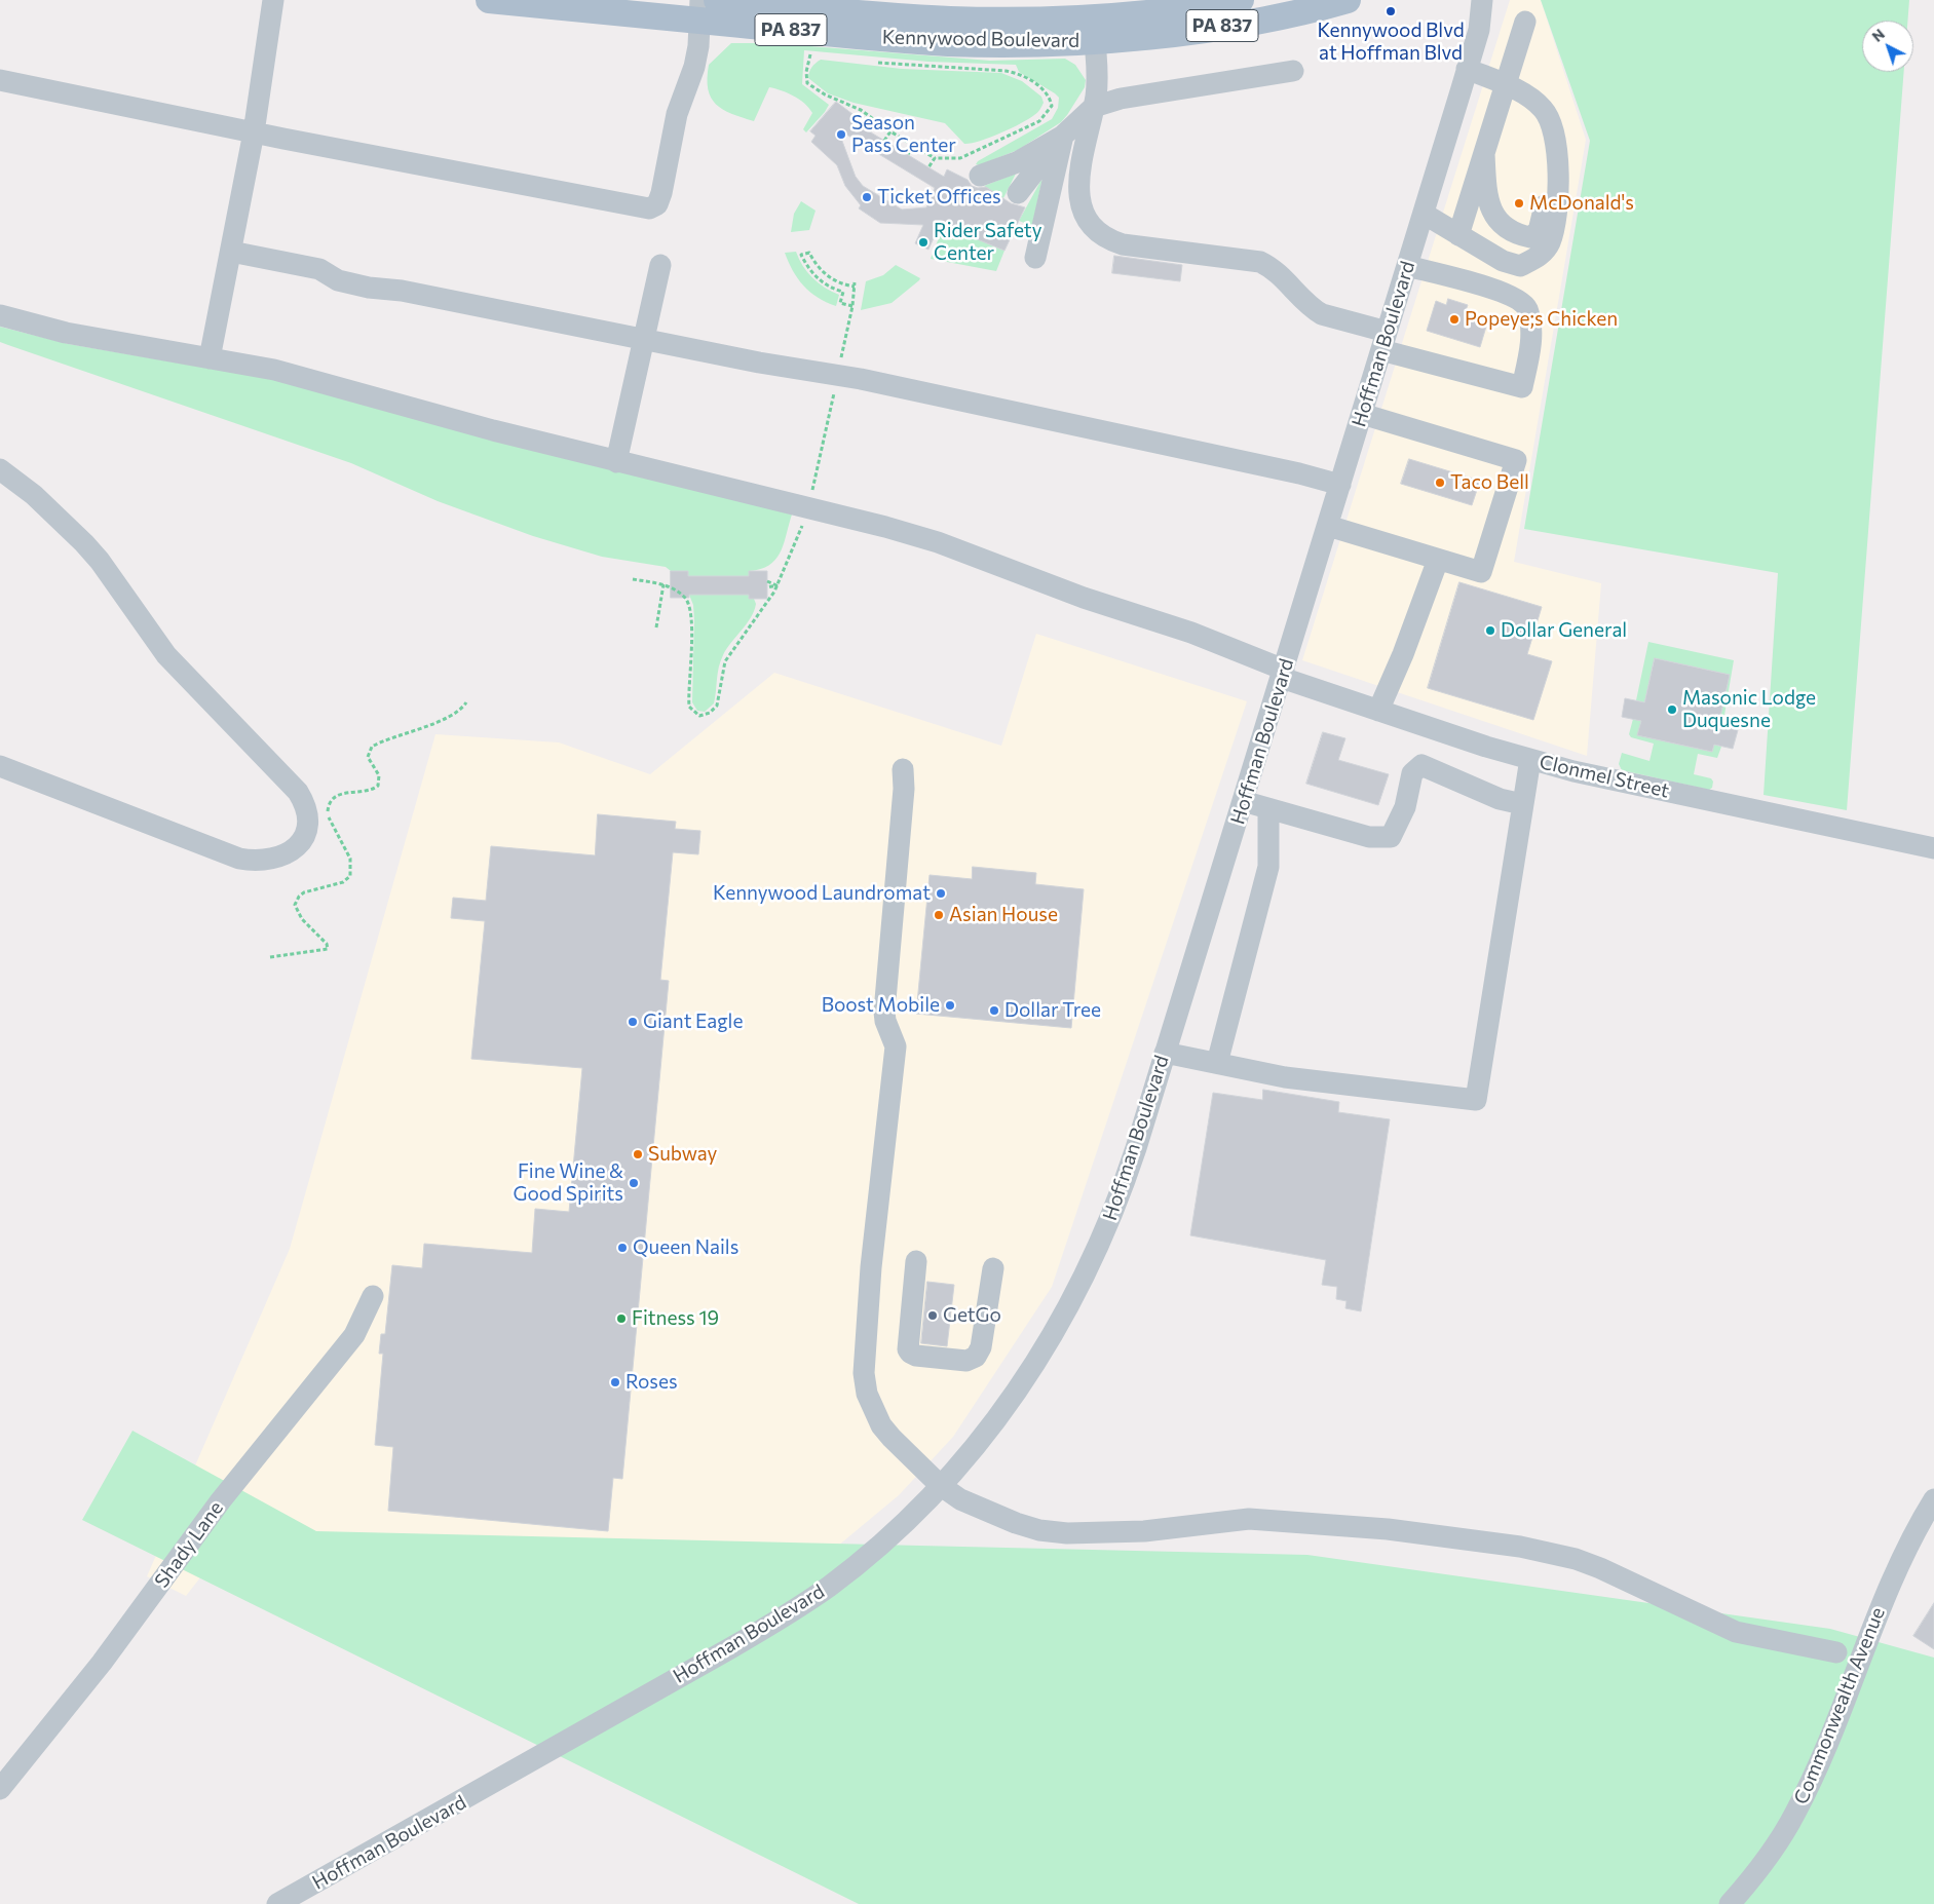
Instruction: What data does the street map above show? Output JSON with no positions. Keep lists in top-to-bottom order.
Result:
{
  "streets": {
    "main road": ["PA 837", "Kennywood Boulevard"],
    "street": [
      "Hoffman Boulevard",
      "Clonmel Street",
      "Shady Lane",
      "Commonwealth Avenue"
    ]
  },
  "crossings": [
    ["Hoffman Boulevard", "Clonmel Street"]
  ],
  "places": [
    "Kennywood Blvd at Hoffman Blvd",
    "Season Pass Center",
    "Ticket Offices",
    "McDonald's",
    "Rider Safety Center",
    "Popeye;s Chicken",
    "Taco Bell",
    "Dollar General",
    "Masonic Lodge Duquesne",
    "Kennywood Laundromat",
    "Asian House",
    "Boost Mobile",
    "Dollar Tree",
    "Giant Eagle",
    "Subway",
    "Fine Wine & Good Spirits",
    "Queen Nails",
    "GetGo",
    "Fitness 19",
    "Roses"
  ],
  "north": "top left"
}
